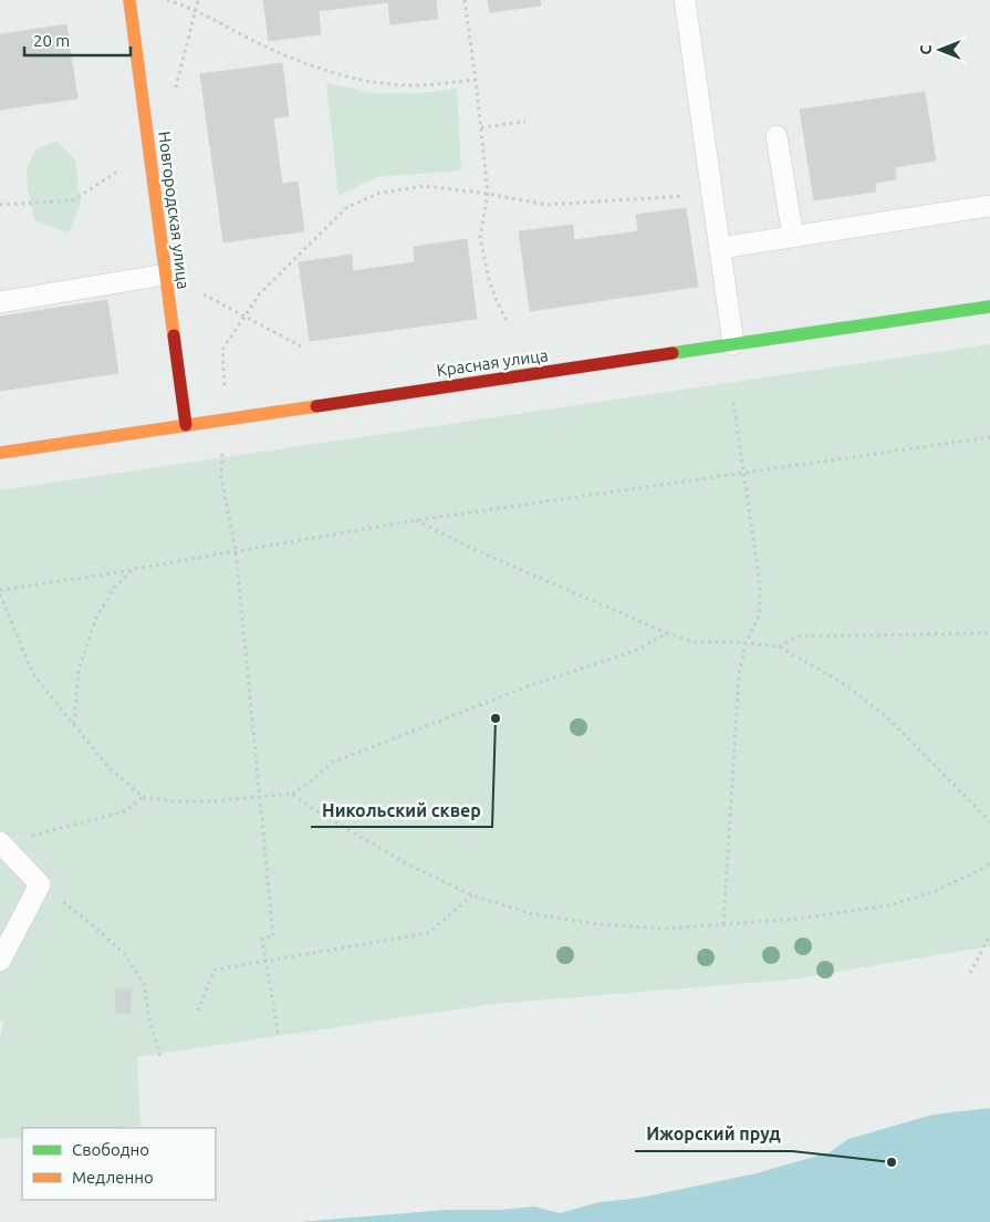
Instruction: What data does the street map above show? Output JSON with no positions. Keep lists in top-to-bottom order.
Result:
{
  "streets": {
    "main road": ["Новгородская улица", "Красная улица"]
  },
  "crossings": [
    ["Новгородская улица", "Красная улица"]
  ],
  "places": ["Никольский сквер", "Ижорский пруд"],
  "legend": ["Свободно", "Медленно"],
  "scale_bar": "20 m",
  "north": "left"
}
